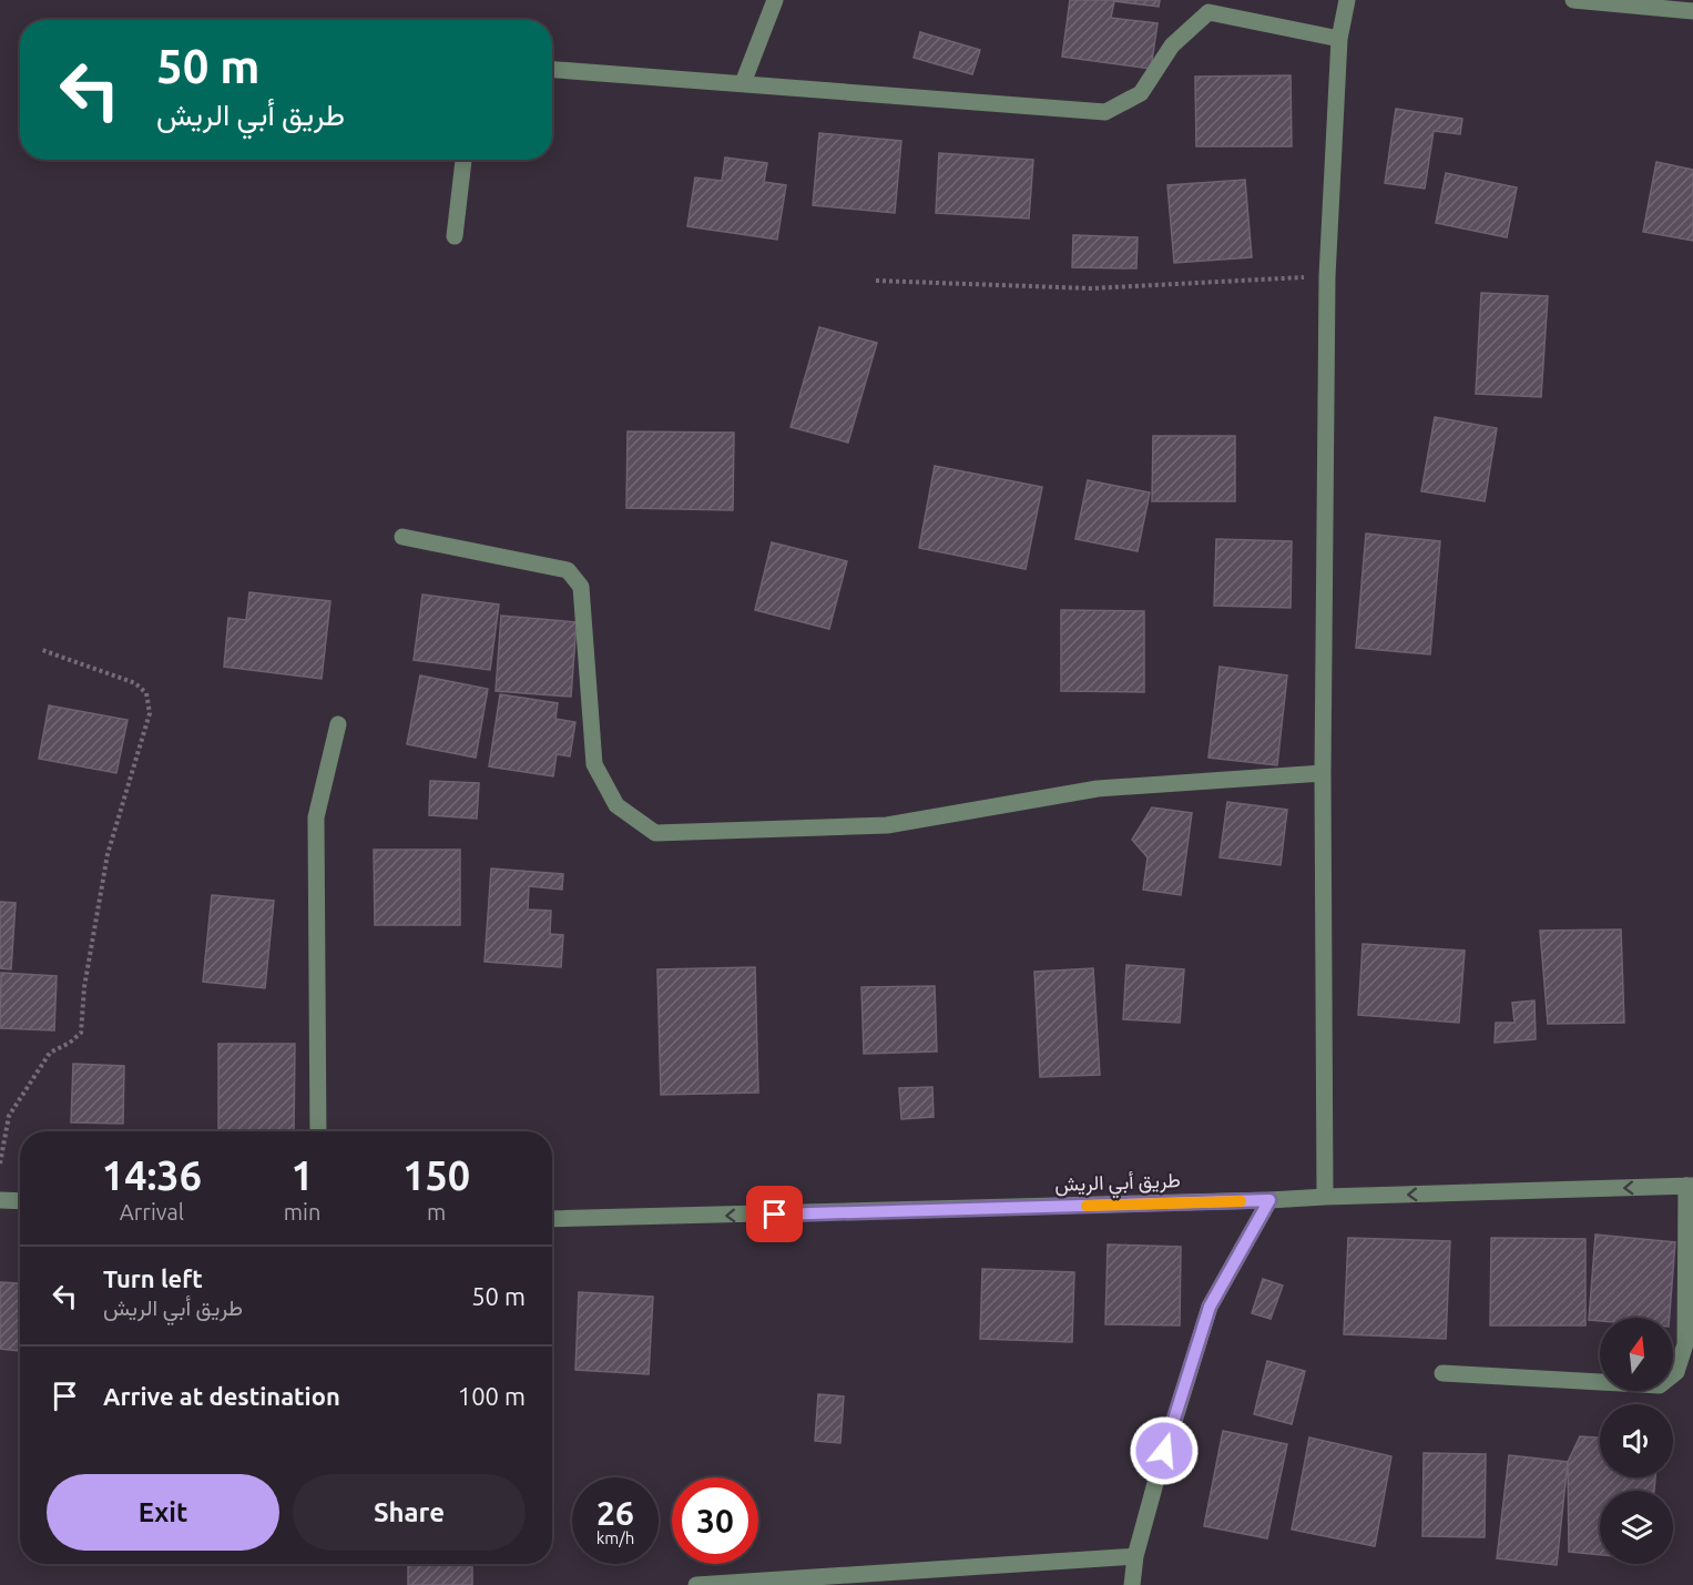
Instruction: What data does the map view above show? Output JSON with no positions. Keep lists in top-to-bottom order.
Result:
{
  "streets": {
    "street": ["طريق أبي الريش"]
  },
  "one_way": ["طريق أبي الريش"],
  "north": "top",
  "page": {
    "turn": ["50 m", "طريق أبي الريش"],
    "eta": [
      "14:36",
      "Arrival",
      "1",
      "min",
      "150",
      "m"
    ],
    "list": [
      {
        "name": "Turn left",
        "note": "طريق أبي الريش",
        "value": "50 m"
      },
      {
        "name": "Arrive at destination",
        "value": "100 m"
      }
    ],
    "buttons": ["Exit", "Share"],
    "speed": "26 km/h",
    "limit": "30"
  }
}
